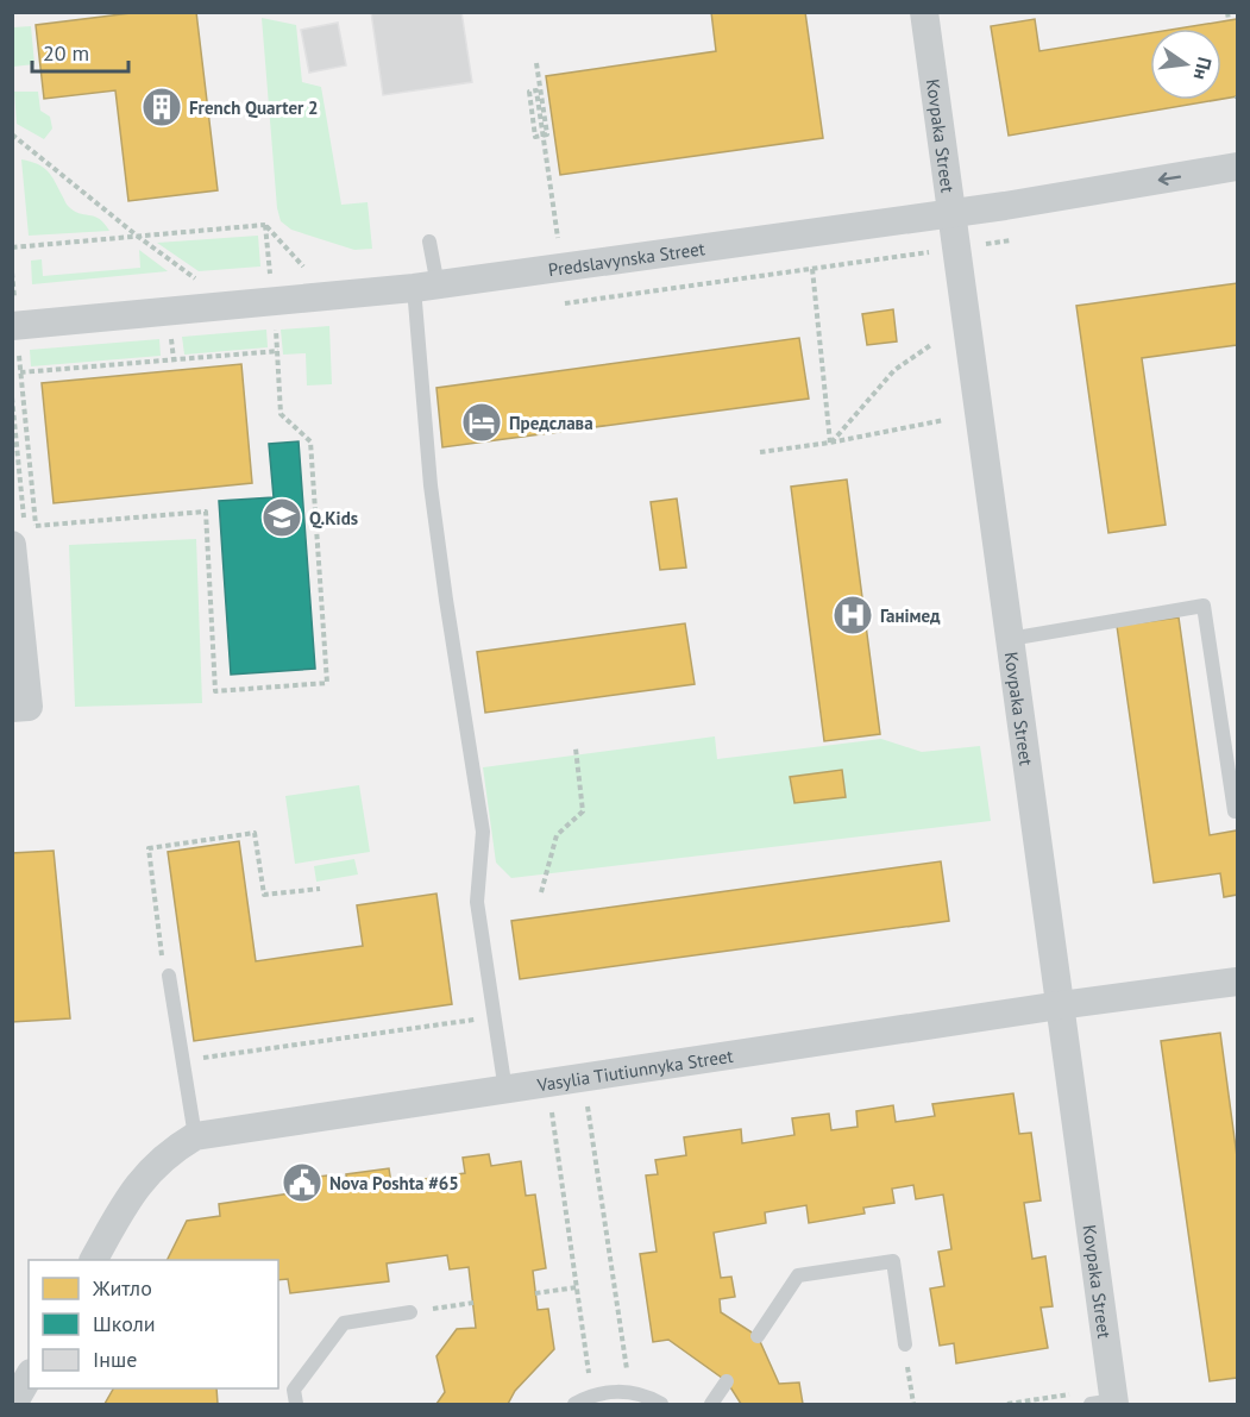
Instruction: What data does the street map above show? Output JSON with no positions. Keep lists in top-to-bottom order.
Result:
{
  "streets": {
    "street": ["Kovpaka Street", "Predslavynska Street", "Vasylia Tiutiunnyka Street"]
  },
  "crossings": [
    ["Kovpaka Street", "Predslavynska Street"],
    ["Kovpaka Street", "Vasylia Tiutiunnyka Street"]
  ],
  "places": {
    "building": ["French Quarter 2"],
    "hotel": ["Предслава"],
    "school or university": ["Q.Kids"],
    "hospital": ["Ганімед"],
    "public building": ["Nova Poshta #65"]
  },
  "legend": ["Житло", "Школи", "Інше"],
  "scale_bar": "20 m",
  "north": "right"
}
